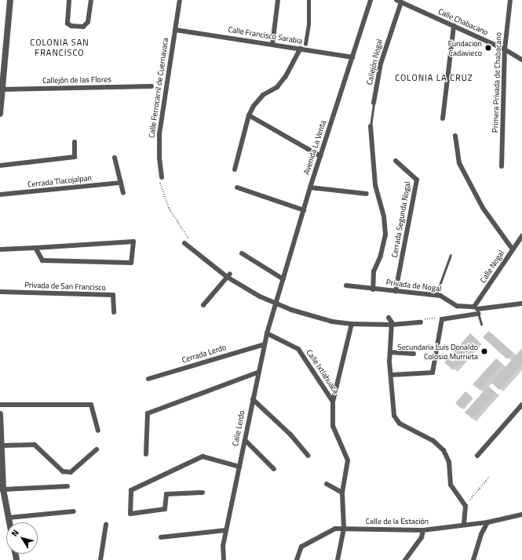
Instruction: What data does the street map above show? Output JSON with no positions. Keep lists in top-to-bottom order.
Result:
{
  "streets": {
    "street": [
      "Calle Chabacano",
      "Calle Francisco Sarabia",
      "Callejón Nogal",
      "Callejón de las Flores",
      "Primera Privada de Chabacano",
      "Calle Ferrocarril de Cuernavaca",
      "Avenida La Venta",
      "Cerrada Tlacojalpan",
      "Cerrada Segunda Nogal",
      "Calle Nogal",
      "Privada de Nogal",
      "Privada de San Francisco",
      "Cerrada Lerdo",
      "Calle Ixtlahuaca",
      "Calle Lerdo",
      "Calle de la Estación"
    ]
  },
  "crossings": [
    ["Calle Chabacano", "Callejón Nogal"],
    ["Calle Chabacano", "Primera Privada de Chabacano"],
    ["Calle Francisco Sarabia", "Calle Ferrocarril de Cuernavaca"],
    ["Calle Francisco Sarabia", "Avenida La Venta"],
    ["Avenida La Venta", "Calle Lerdo"],
    ["Cerrada Segunda Nogal", "Privada de Nogal"],
    ["Calle Nogal", "Privada de Nogal"],
    ["Cerrada Lerdo", "Calle Lerdo"],
    ["Calle Ixtlahuaca", "Calle Lerdo"],
    ["Calle Ixtlahuaca", "Calle de la Estación"]
  ],
  "districts": ["COLONIA SAN FRANCISCO", "COLONIA LA CRUZ"],
  "places": ["Fundacion Cadavieco", "Secundaria Luis Donaldo Colosio Murrieta"],
  "north": "top left"
}
